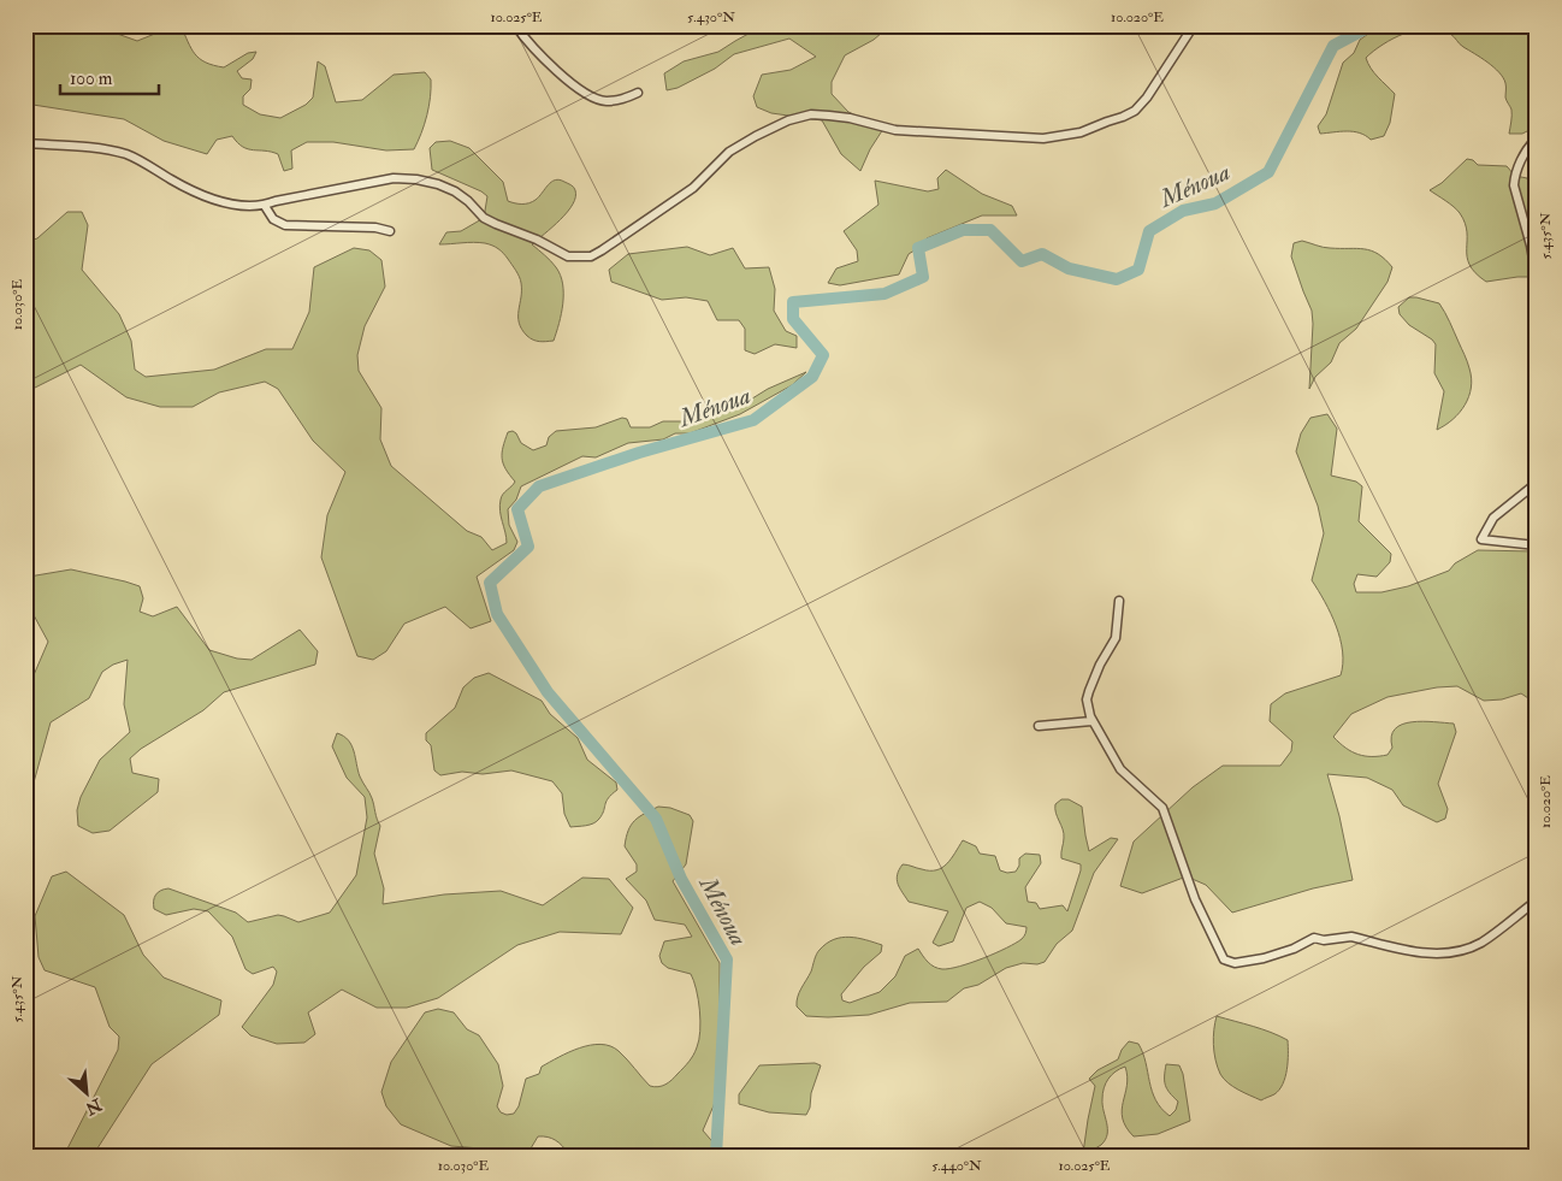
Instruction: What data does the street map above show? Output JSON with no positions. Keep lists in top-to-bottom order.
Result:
{
  "water": ["Ménoua"],
  "scale_bar": "100 m",
  "north": "bottom right",
  "coordinates": [
    "10.025°E",
    "5.430°N",
    "10.020°E",
    "5.435°N",
    "10.030°E",
    "5.440°N"
  ]
}
